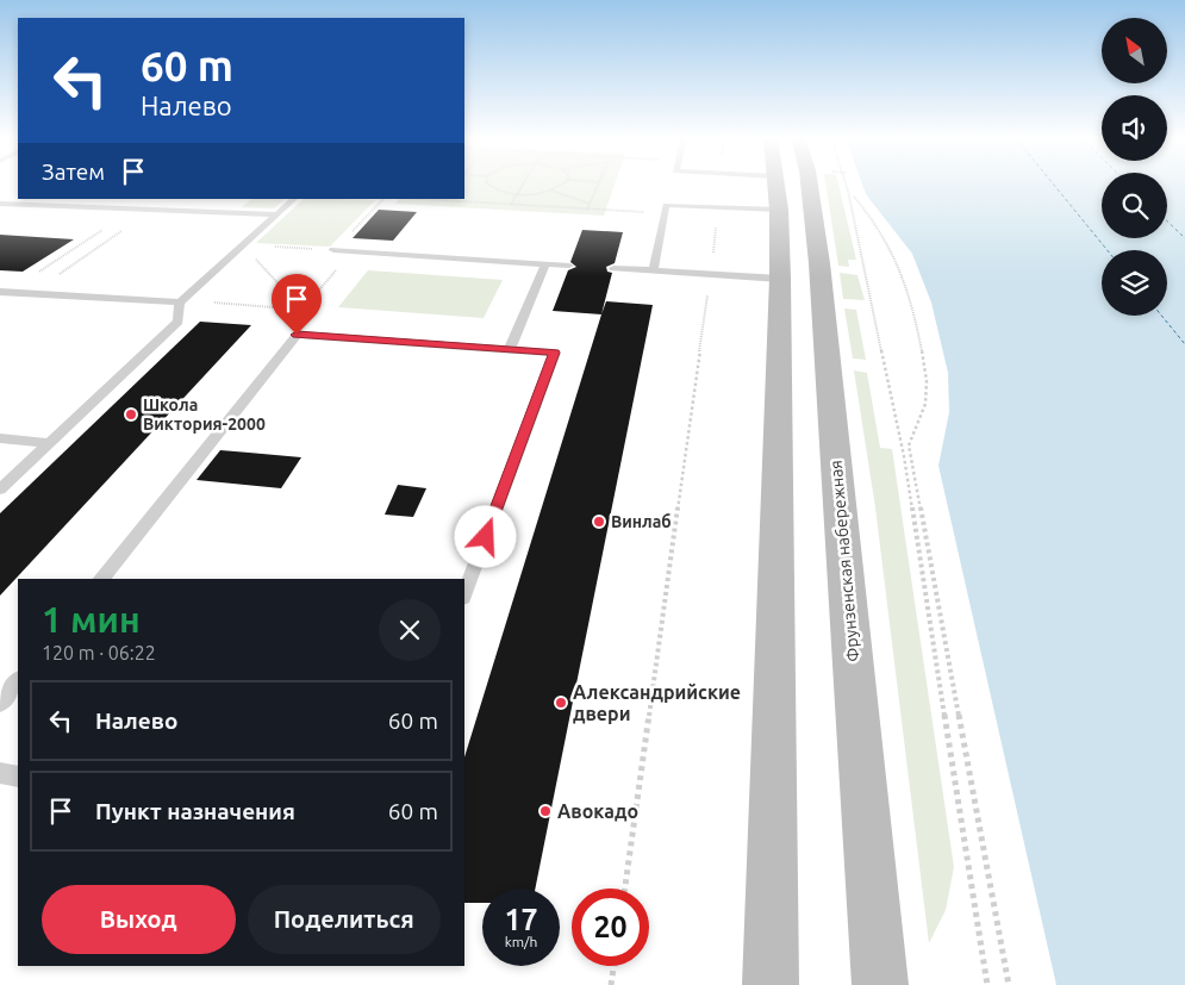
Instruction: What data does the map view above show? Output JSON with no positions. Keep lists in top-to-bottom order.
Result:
{
  "streets": {
    "main road": ["Фрунзенская набережная"]
  },
  "places": [
    "Школа Виктория-2000",
    "Винлаб",
    "Александрийские двери",
    "Авокадо"
  ],
  "north": "top left",
  "page": {
    "turn": ["60 m", "Налево"],
    "then": "Затем",
    "heading": ["1 мин", "120 m · 06:22"],
    "list": [
      {
        "name": "Налево",
        "value": "60 m"
      },
      {
        "name": "Пункт назначения",
        "value": "60 m"
      }
    ],
    "buttons": ["Выход", "Поделиться"],
    "speed": "17 km/h",
    "limit": "20"
  }
}
